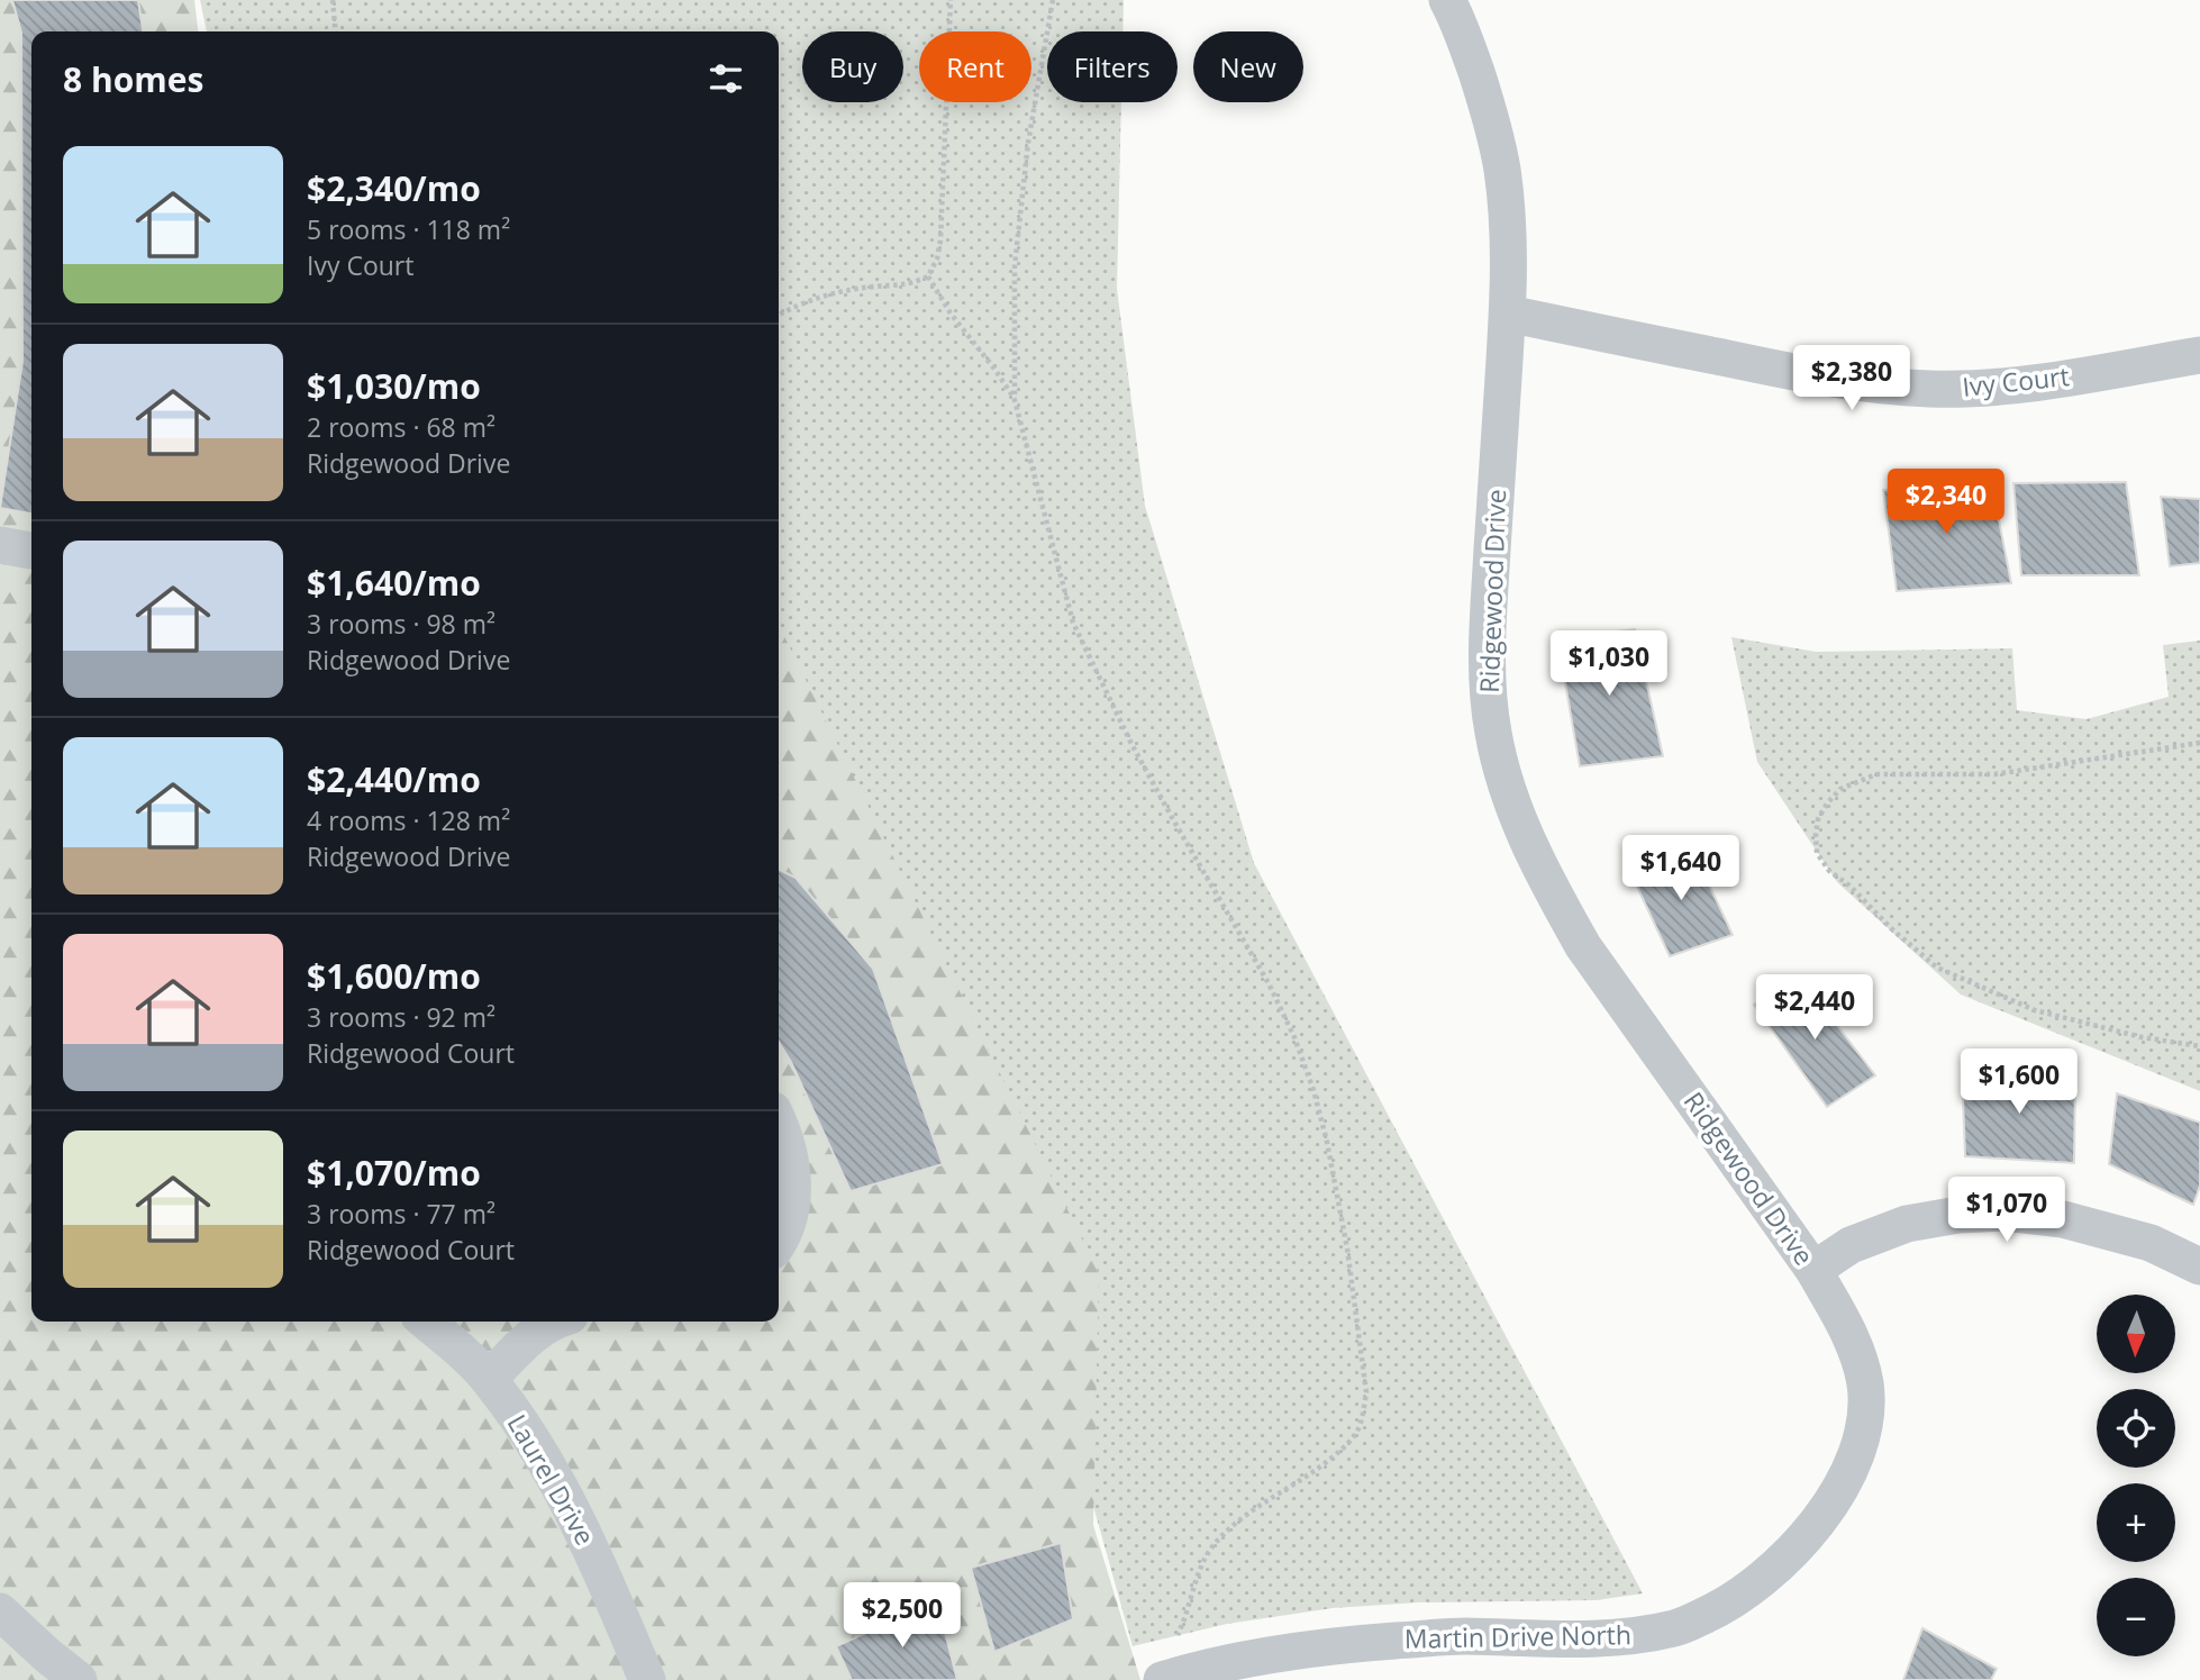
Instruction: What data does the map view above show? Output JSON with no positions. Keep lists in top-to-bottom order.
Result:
{
  "streets": {
    "street": [
      "Ivy Court",
      "Ridgewood Drive",
      "Laurel Drive",
      "Martin Drive North"
    ]
  },
  "crossings": [
    ["Ivy Court", "Ridgewood Drive"],
    ["Ridgewood Drive", "Martin Drive North"]
  ],
  "north": "bottom",
  "page": {
    "chip": [
      "Buy",
      "Rent",
      "Filters",
      "New"
    ],
    "heading": "8 homes",
    "list": [
      {
        "name": "$2,340/mo",
        "note": "5 rooms · 118 m² · Ivy Court"
      },
      {
        "name": "$1,030/mo",
        "note": "2 rooms · 68 m² · Ridgewood Drive"
      },
      {
        "name": "$1,640/mo",
        "note": "3 rooms · 98 m² · Ridgewood Drive"
      },
      {
        "name": "$2,440/mo",
        "note": "4 rooms · 128 m² · Ridgewood Drive"
      },
      {
        "name": "$1,600/mo",
        "note": "3 rooms · 92 m² · Ridgewood Court"
      },
      {
        "name": "$1,070/mo",
        "note": "3 rooms · 77 m² · Ridgewood Court"
      }
    ],
    "price": [
      "$2,380",
      "$2,340",
      "$1,030",
      "$1,640",
      "$2,440",
      "$1,600",
      "$1,070",
      "$2,500"
    ],
    "map_buttons": ["+", "−"]
  }
}
